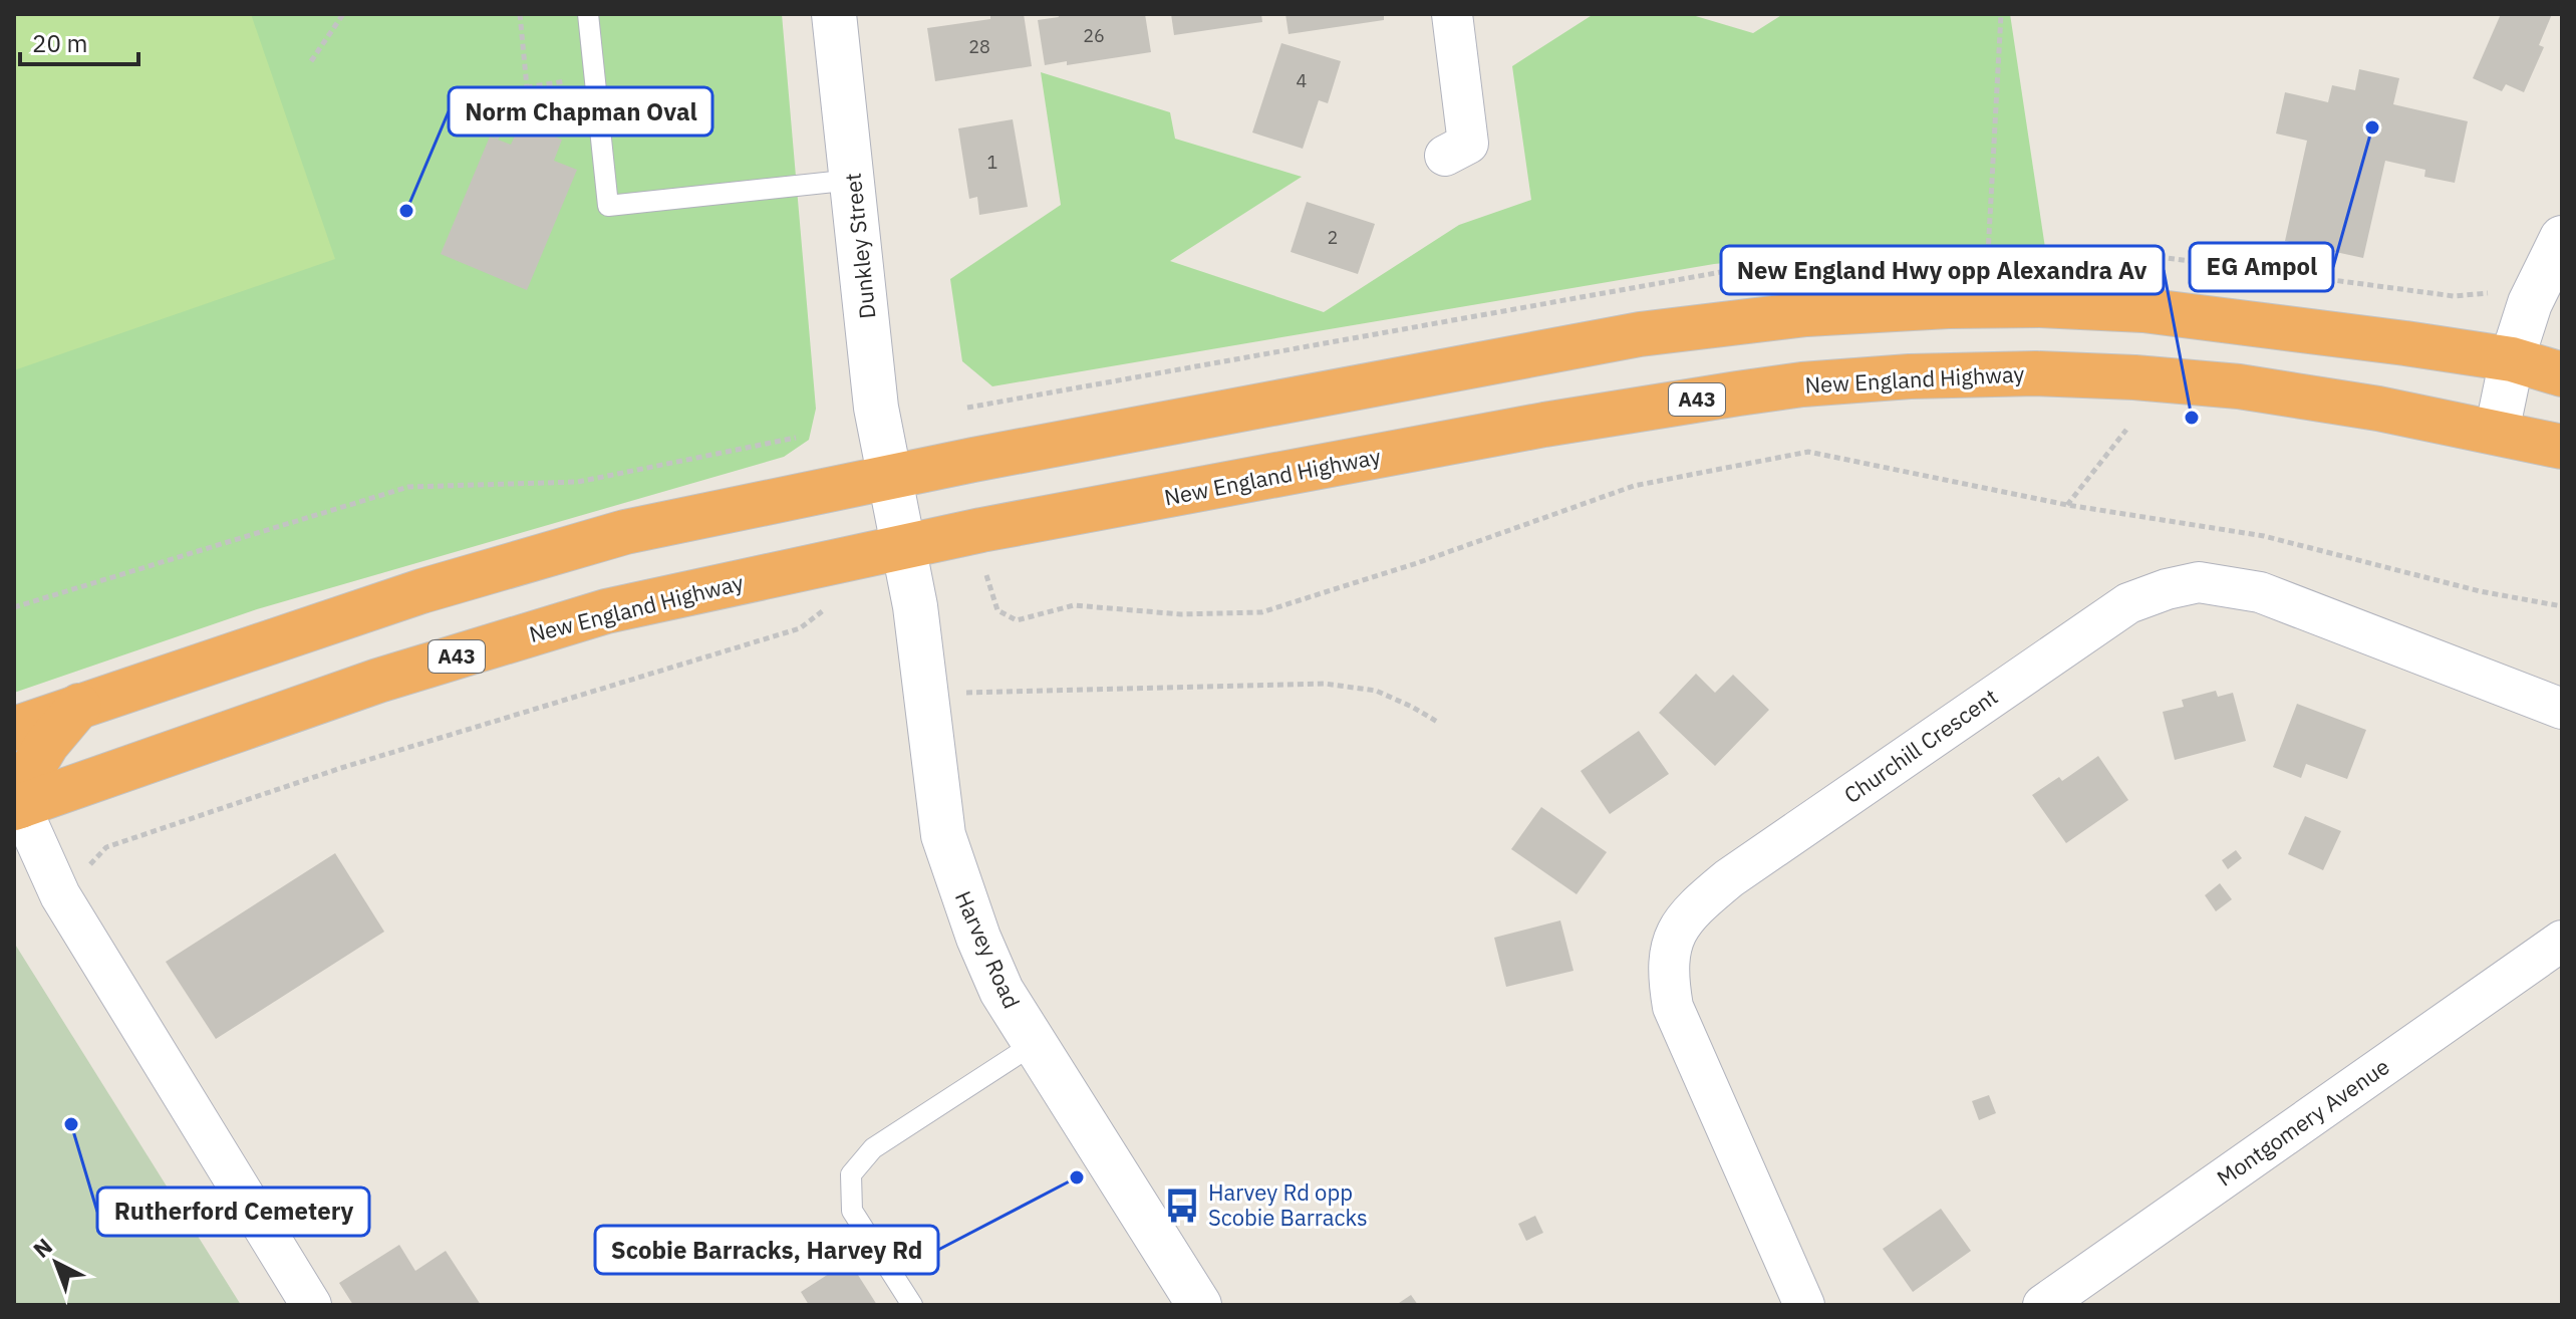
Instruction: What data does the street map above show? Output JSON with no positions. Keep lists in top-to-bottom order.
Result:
{
  "streets": {
    "highway": ["New England Highway", "A43"],
    "street": [
      "Dunkley Street",
      "Churchill Crescent",
      "Harvey Road",
      "Montgomery Avenue"
    ]
  },
  "crossings": [
    ["Dunkley Street", "New England Highway"],
    ["Dunkley Street", "Harvey Road"],
    ["New England Highway", "Harvey Road"]
  ],
  "places": {
    "other": [
      "EG Ampol",
      "Norm Chapman Oval",
      "New England Hwy opp Alexandra Av",
      "Rutherford Cemetery",
      "Scobie Barracks, Harvey Rd"
    ],
    "bus stop": ["Harvey Rd opp Scobie Barracks"]
  },
  "house_numbers": [
    "26",
    "28",
    "4",
    "1",
    "2"
  ],
  "scale_bar": "20 m",
  "north": "top left"
}
